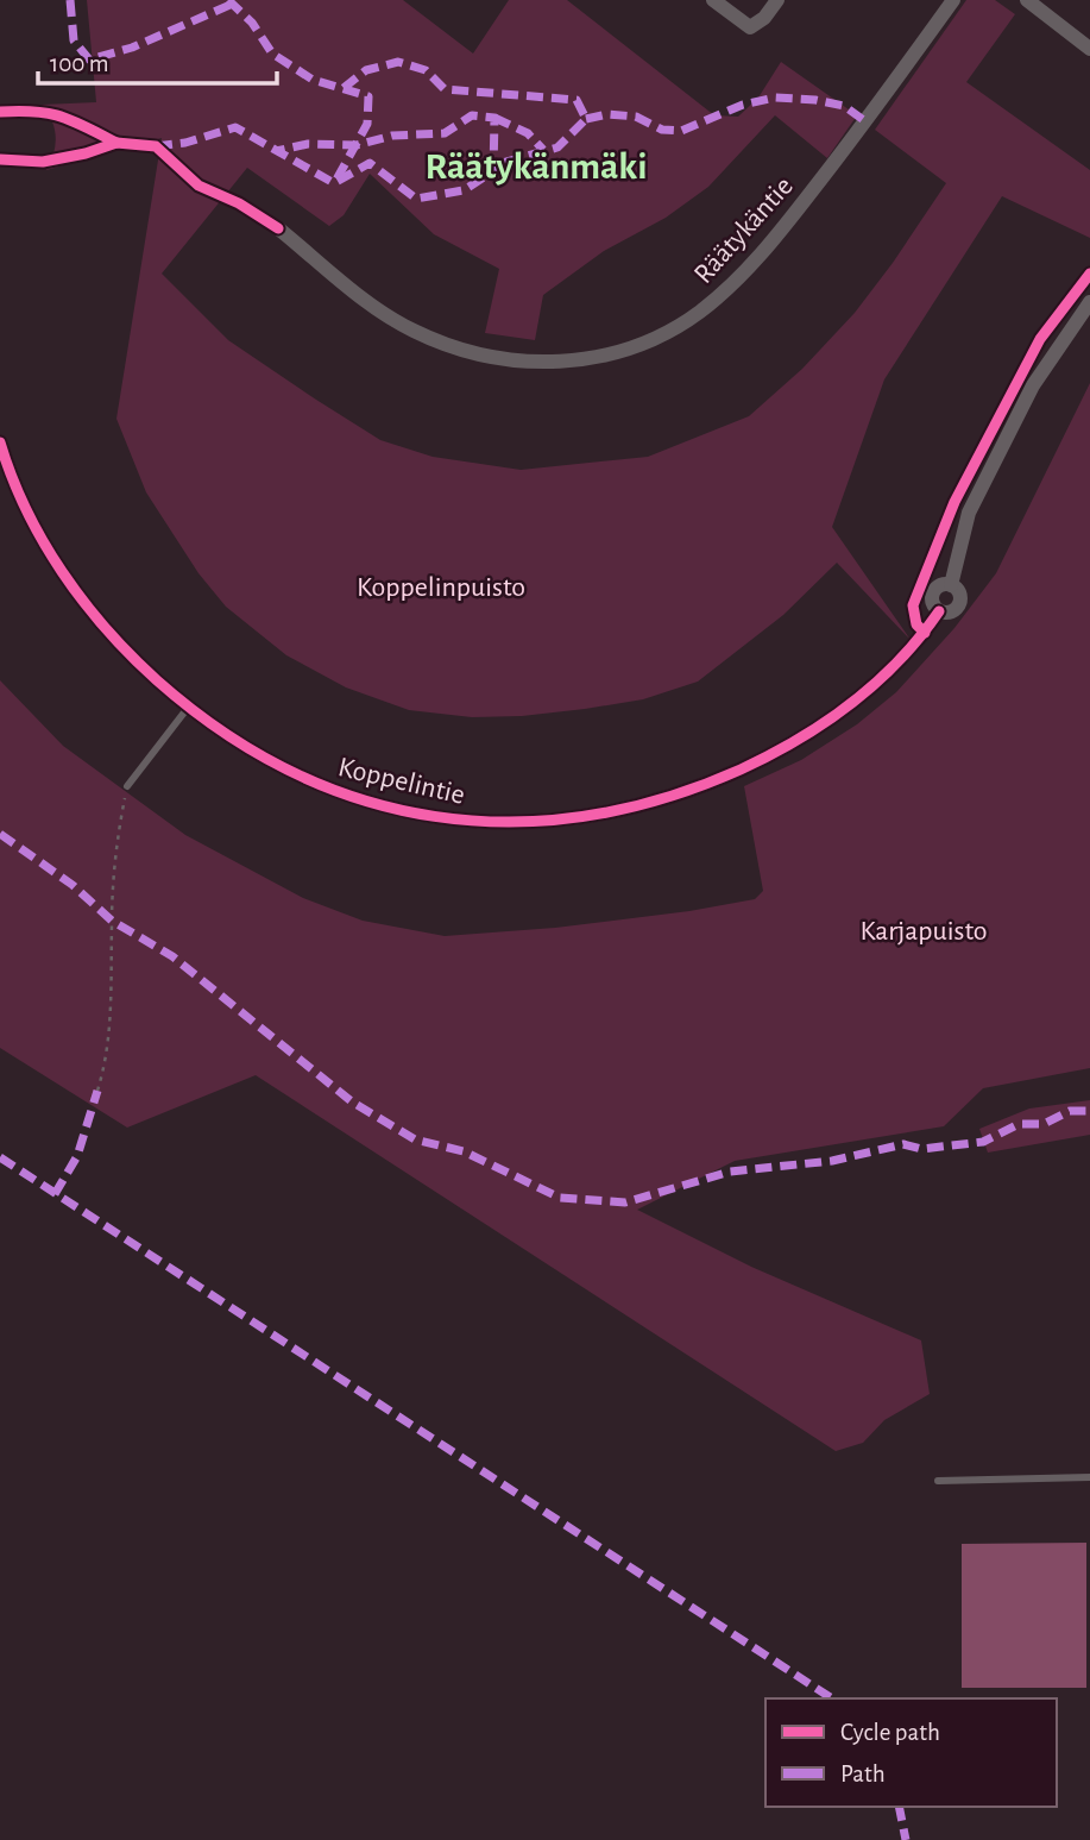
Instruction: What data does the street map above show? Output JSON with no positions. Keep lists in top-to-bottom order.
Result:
{
  "streets": {
    "street": ["Räätykäntie", "Koppelintie"]
  },
  "districts": ["Räätykänmäki"],
  "parks": ["Koppelinpuisto", "Karjapuisto"],
  "legend": ["Cycle path", "Path"],
  "scale_bar": "100 m"
}
